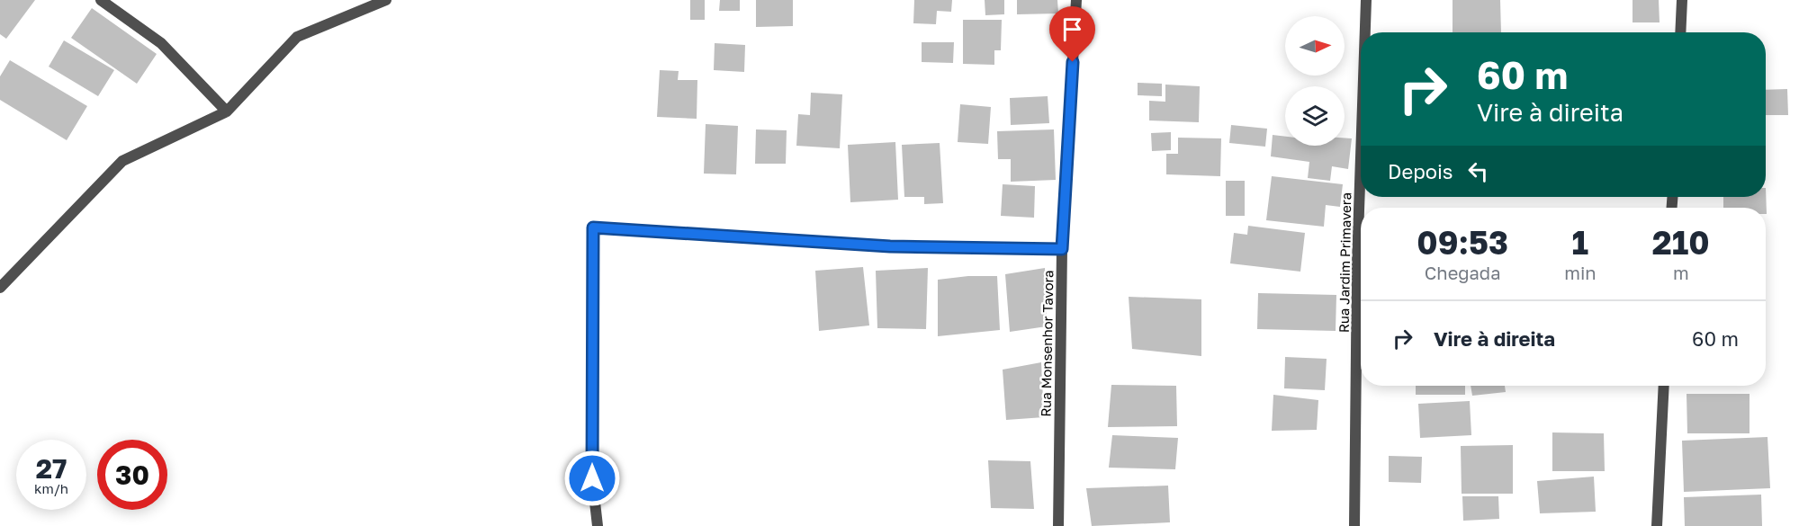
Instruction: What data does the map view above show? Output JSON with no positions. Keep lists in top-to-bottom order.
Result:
{
  "streets": {
    "street": ["Rua Jardim Primavera", "Rua Monsenhor Tavora"]
  },
  "north": "right",
  "page": {
    "turn": ["60 m", "Vire à direita"],
    "then": "Depois",
    "eta": [
      "09:53",
      "Chegada",
      "1",
      "min",
      "210",
      "m"
    ],
    "list": [
      {
        "name": "Vire à direita",
        "value": "60 m"
      }
    ],
    "speed": "27 km/h",
    "limit": "30"
  }
}
